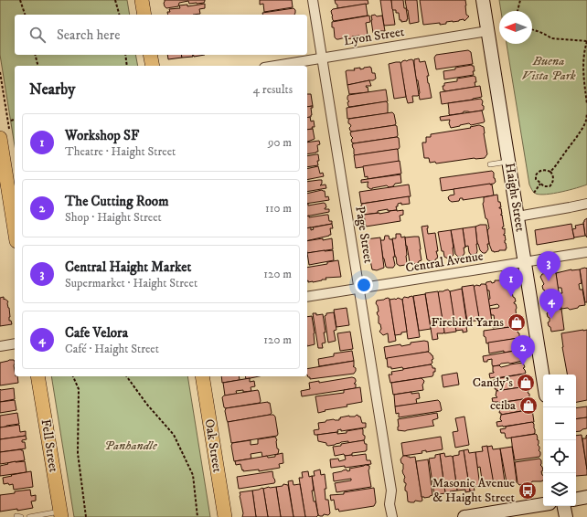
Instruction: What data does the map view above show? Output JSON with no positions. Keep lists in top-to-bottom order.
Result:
{
  "streets": {
    "main road": ["Fell Street", "Oak Street"],
    "street": [
      "Lyon Street",
      "Haight Street",
      "Page Street",
      "Central Avenue"
    ]
  },
  "crossings": [
    ["Lyon Street", "Haight Street"],
    ["Lyon Street", "Page Street"],
    ["Haight Street", "Central Avenue"],
    ["Page Street", "Central Avenue"]
  ],
  "parks": ["Buena Vista Park", "Panhandle"],
  "places": {
    "shop": ["Firebird Yarns", "Candy's", "ceiba"],
    "bus stop": ["Masonic Avenue & Haight Street"]
  },
  "north": "left",
  "page": {
    "search": "Search here",
    "heading": ["Nearby", "4 results"],
    "list": [
      {
        "mark": "1",
        "name": "Workshop SF",
        "note": "Theatre · Haight Street",
        "value": "90 m"
      },
      {
        "mark": "2",
        "name": "The Cutting Room",
        "note": "Shop · Haight Street",
        "value": "110 m"
      },
      {
        "mark": "3",
        "name": "Central Haight Market",
        "note": "Supermarket · Haight Street",
        "value": "120 m"
      },
      {
        "mark": "4",
        "name": "Cafe Velora",
        "note": "Café · Haight Street",
        "value": "120 m"
      }
    ],
    "pins": [
      "3",
      "1",
      "4",
      "2"
    ],
    "map_buttons": ["+", "−"]
  }
}
